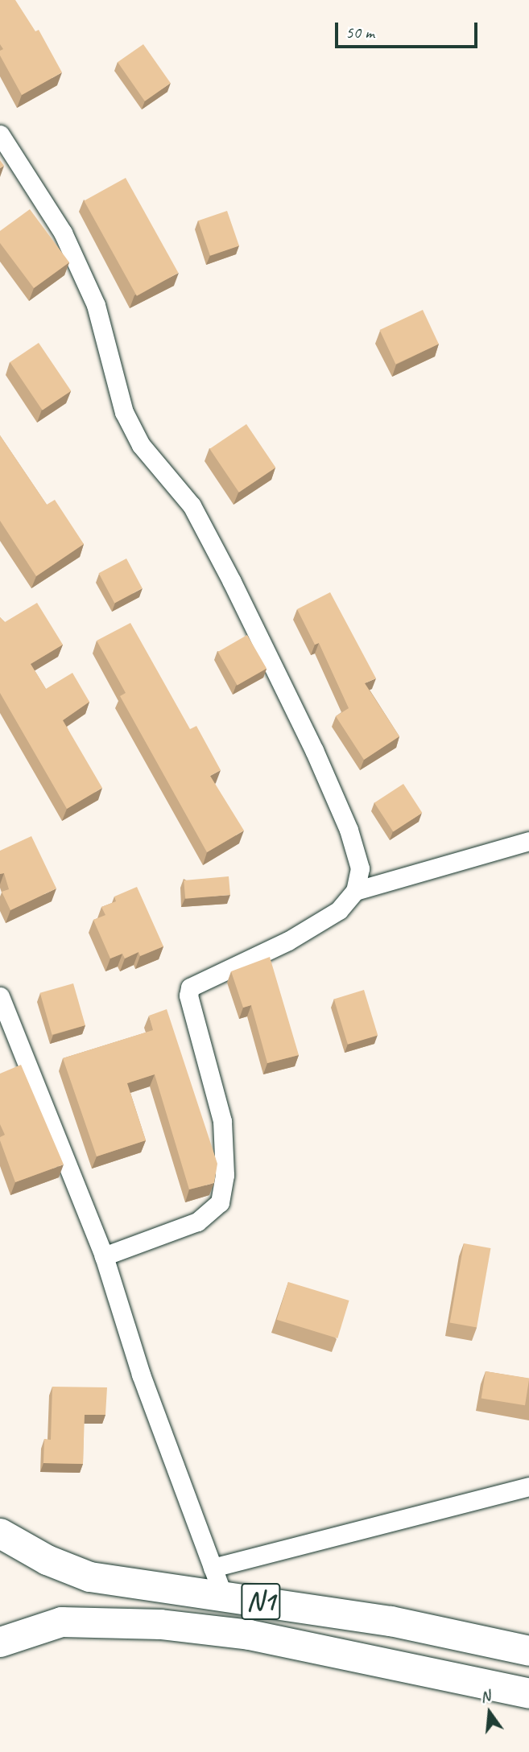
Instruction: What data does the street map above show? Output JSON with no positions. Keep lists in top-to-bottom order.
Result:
{
  "streets": {
    "main road": ["N1"]
  },
  "scale_bar": "50 m",
  "north": "top"
}
